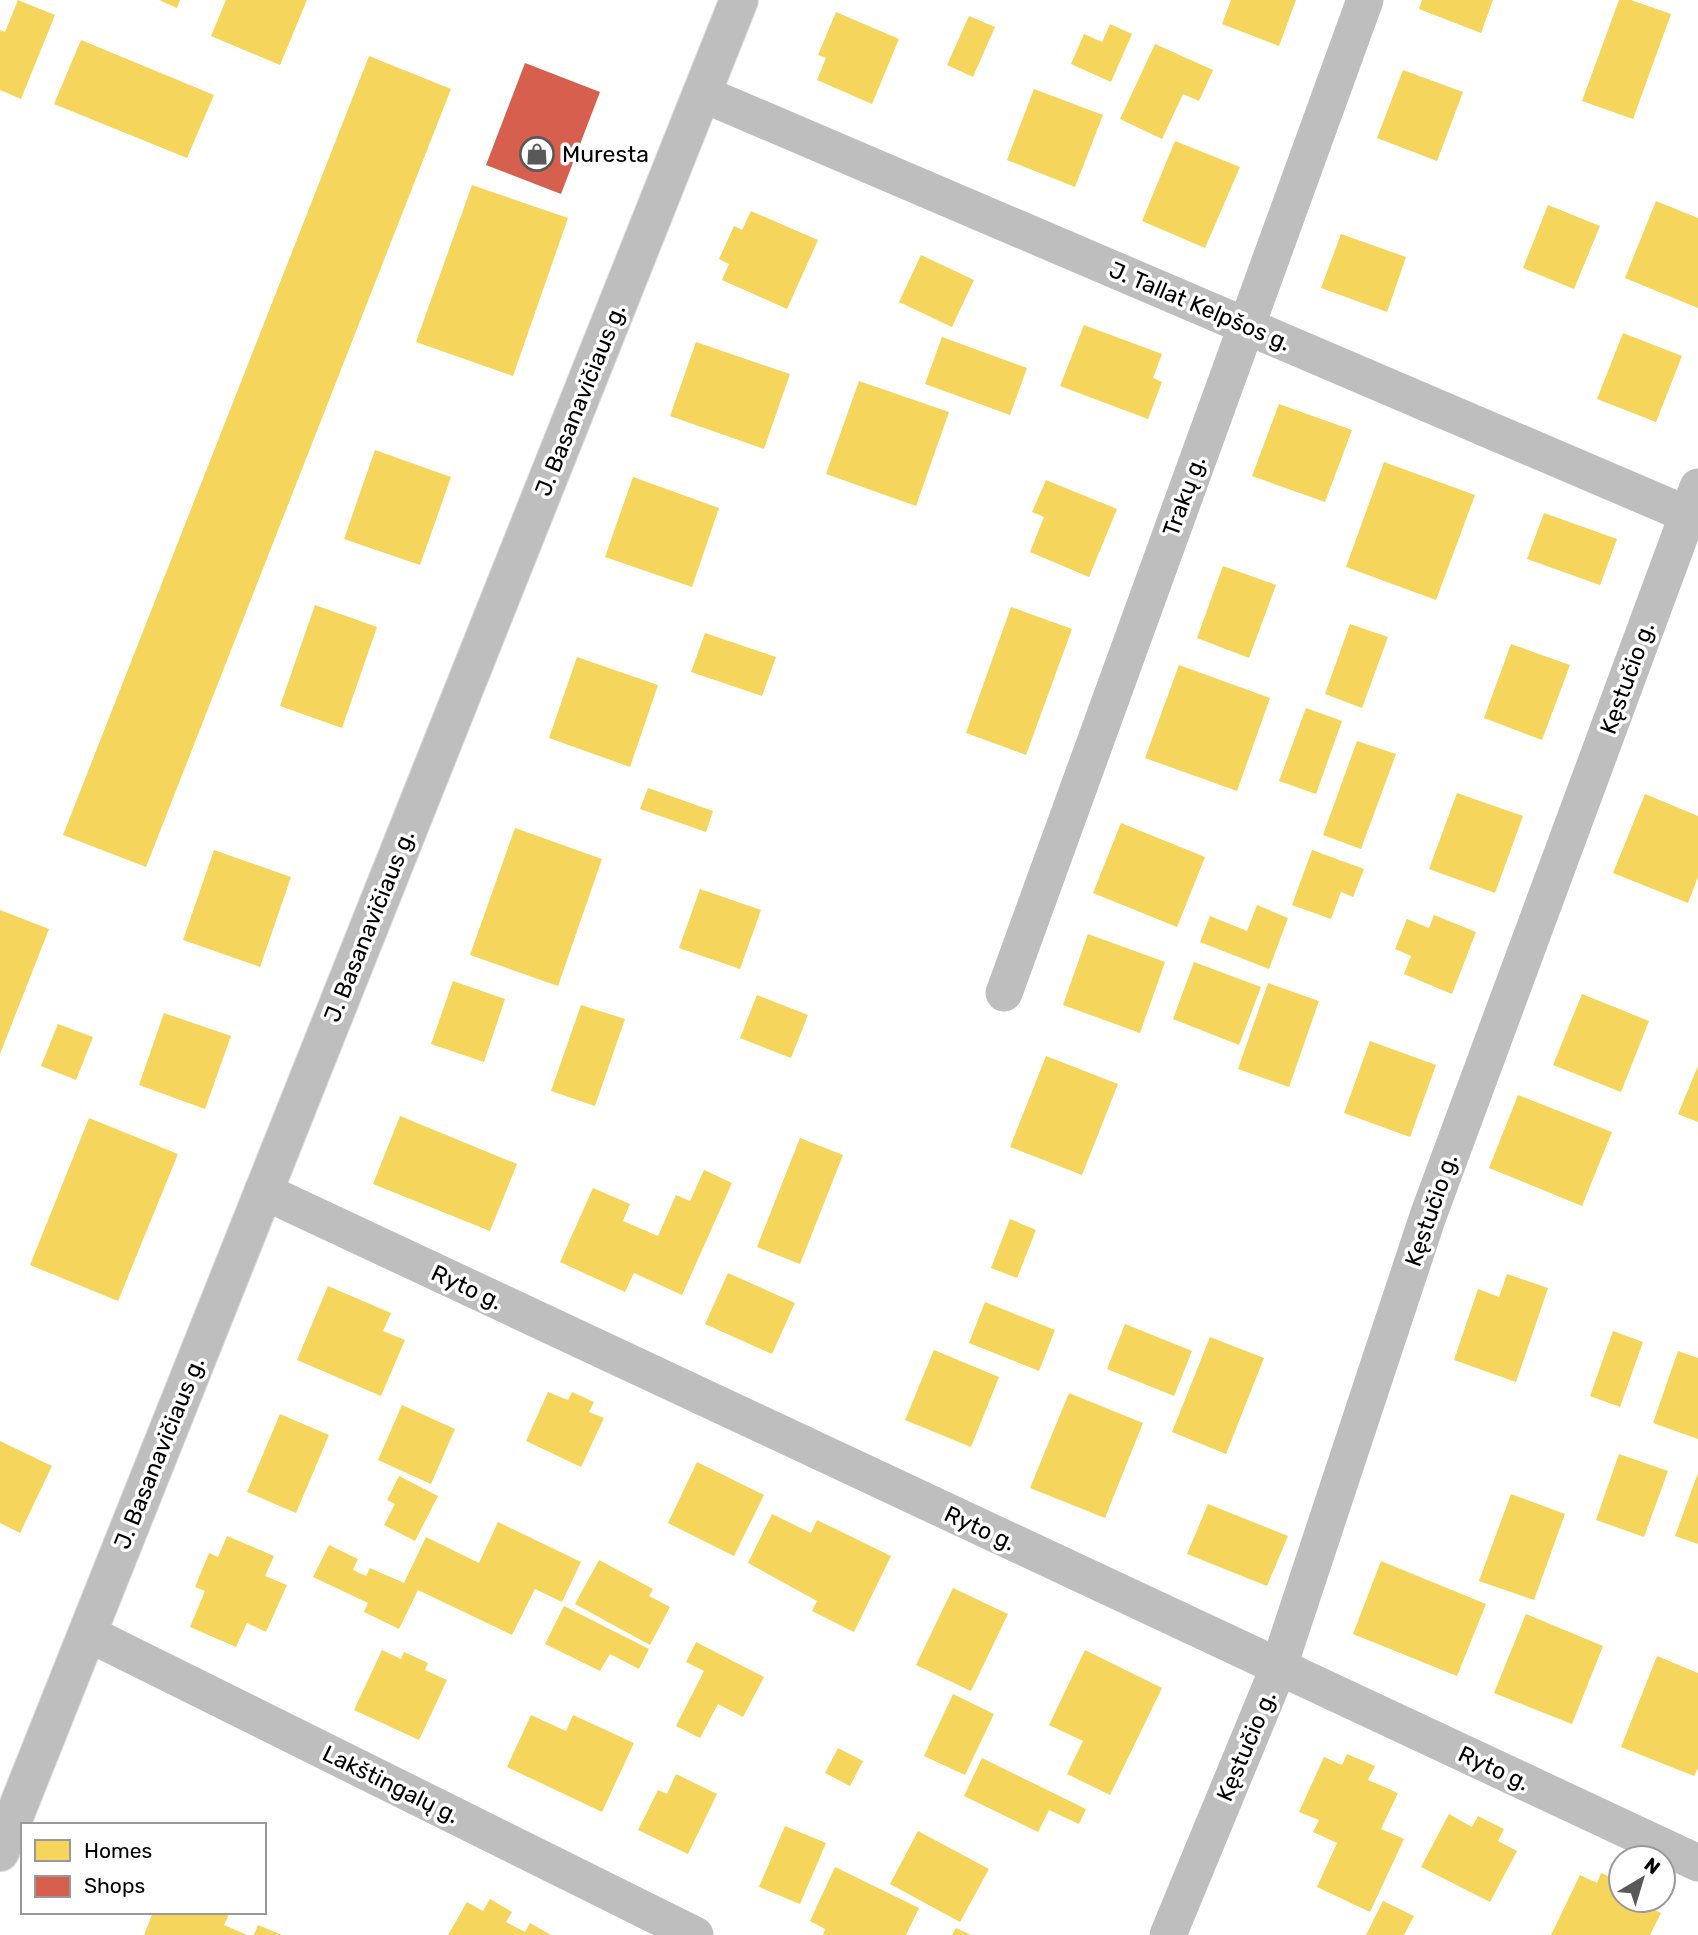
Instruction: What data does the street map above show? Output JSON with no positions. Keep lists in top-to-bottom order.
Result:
{
  "streets": {
    "highway": ["J. Basanavičiaus g."],
    "street": [
      "J. Tallat Kelpšos g.",
      "Trakų g.",
      "Kęstučio g.",
      "Ryto g.",
      "Lakštingalų g."
    ]
  },
  "crossings": [
    ["J. Tallat Kelpšos g.", "J. Basanavičiaus g."],
    ["J. Tallat Kelpšos g.", "Trakų g."],
    ["J. Tallat Kelpšos g.", "Kęstučio g."],
    ["J. Basanavičiaus g.", "Ryto g."],
    ["J. Basanavičiaus g.", "Lakštingalų g."],
    ["Kęstučio g.", "Ryto g."]
  ],
  "places": {
    "shop": ["Muresta"]
  },
  "legend": ["Homes", "Shops"],
  "north": "top right"
}
